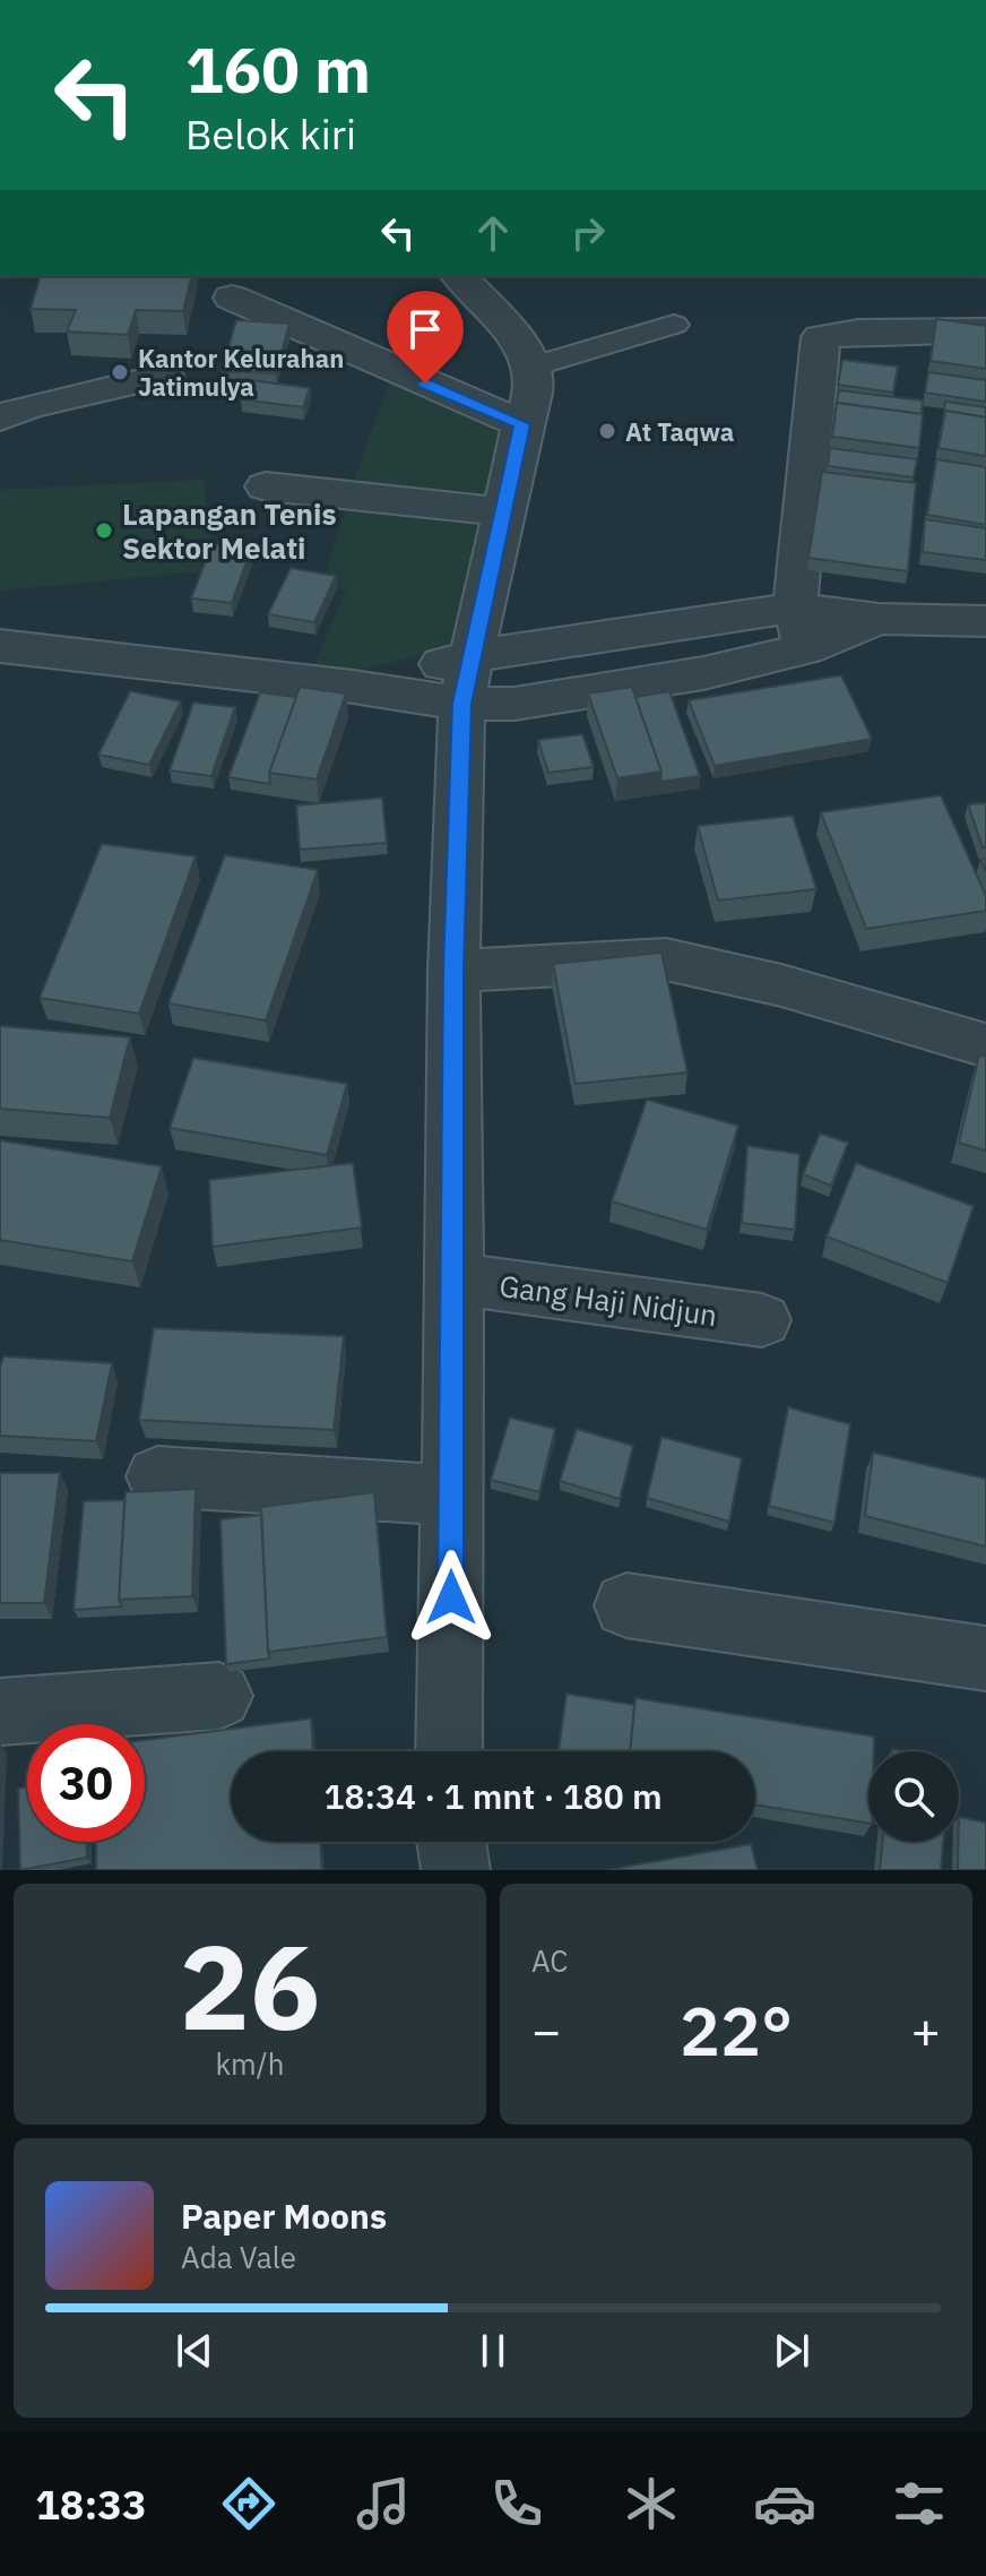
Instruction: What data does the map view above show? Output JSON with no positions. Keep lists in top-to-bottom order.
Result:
{
  "streets": {
    "street": ["Gang Haji Nidjun"]
  },
  "places": ["Kantor Kelurahan Jatimulya", "At Taqwa", "Lapangan Tenis Sektor Melati"],
  "page": {
    "turn": ["160 m", "Belok kiri"],
    "limit": "30",
    "trip": "18:34 · 1 mnt · 180 m",
    "tile": [
      ["26", "km/h"],
      "AC"
    ],
    "heat": ["−", "22°", "+"],
    "song": ["Paper Moons", "Ada Vale"],
    "tabs": "18:33"
  }
}
